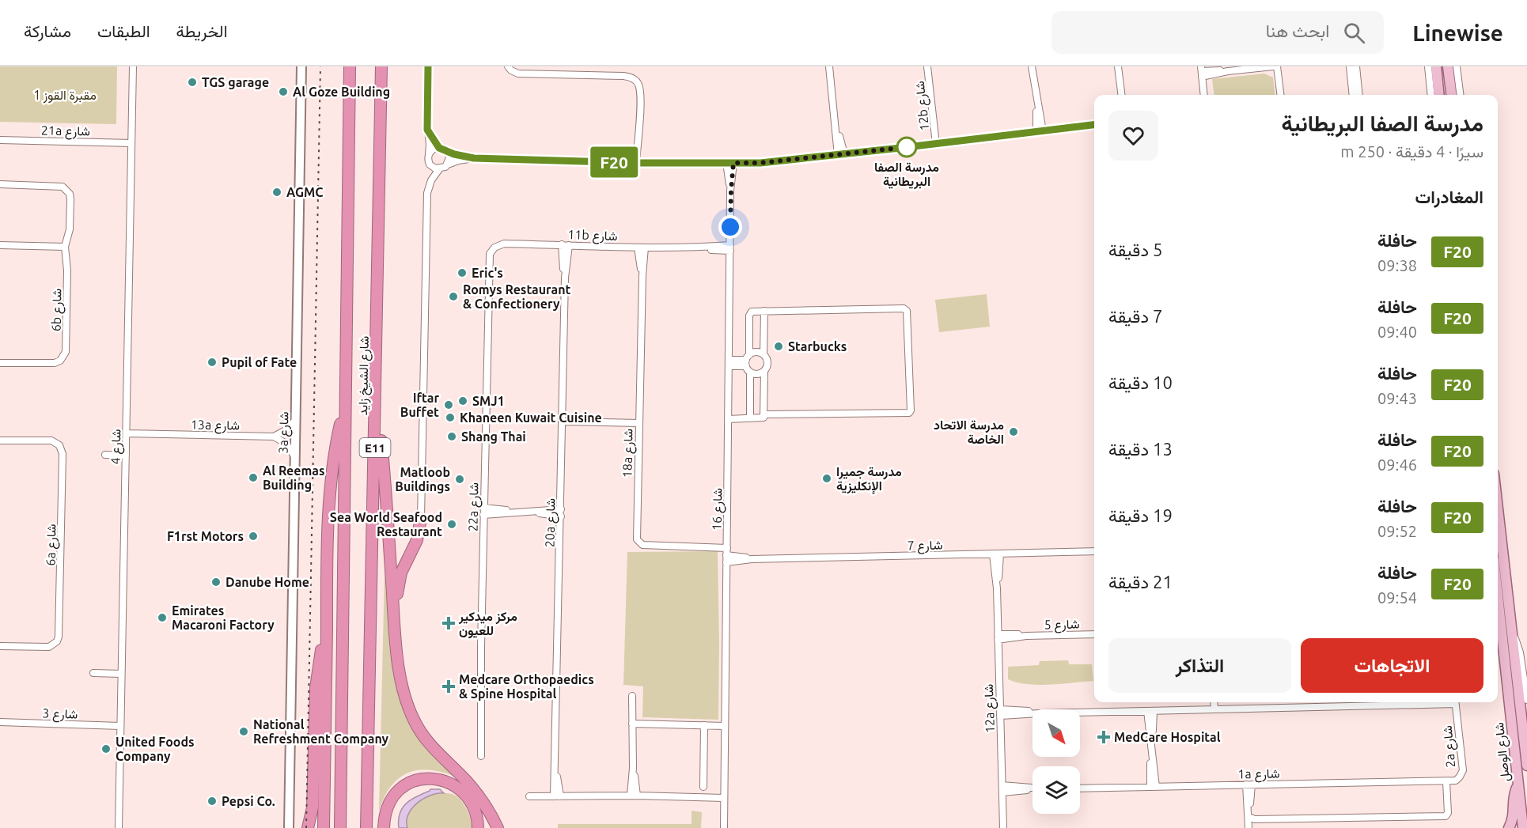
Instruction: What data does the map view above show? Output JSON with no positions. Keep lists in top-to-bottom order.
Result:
{
  "streets": {
    "highway": ["شارع الشيخ زايد", "E11"],
    "main road": ["شارع الوصل"],
    "street": [
      "12b شارع",
      "21a شارع",
      "11b شارع",
      "6b شارع",
      "13a شارع",
      "3a شارع",
      "شارع 4",
      "18a شارع",
      "22a شارع",
      "شارع 16",
      "20a شارع",
      "6a شارع",
      "شارع 7",
      "شارع 5",
      "12a شارع",
      "شارع 3",
      "2a شارع",
      "1a شارع"
    ]
  },
  "crossings": [
    ["21a شارع", "شارع 4"],
    ["11b شارع", "18a شارع"],
    ["11b شارع", "22a شارع"],
    ["11b شارع", "شارع 16"],
    ["11b شارع", "20a شارع"],
    ["13a شارع", "شارع 4"],
    ["شارع 4", "شارع 3"],
    ["18a شارع", "شارع 16"],
    ["شارع 16", "شارع 7"],
    ["شارع 7", "12a شارع"],
    ["شارع 5", "12a شارع"],
    ["2a شارع", "1a شارع"]
  ],
  "parks": ["مقبرة القوز 1"],
  "places": {
    "other": [
      "TGS garage",
      "Al Goze Building",
      "مدرسة الصفا البريطانية",
      "AGMC",
      "Eric's",
      "Romys Restaurant & Confectionery",
      "Starbucks",
      "Pupil of Fate",
      "SMJ1",
      "Iftar Buffet",
      "Khaneen Kuwait Cuisine",
      "مدرسة الاتحاد الخاصة",
      "Shang Thai",
      "Al Reemas Building",
      "مدرسة جميرا الإنكليزية",
      "Matloob Buildings",
      "Sea World Seafood Restaurant",
      "F1rst Motors",
      "Danube Home",
      "Emirates Macaroni Factory",
      "National Refreshment Company",
      "United Foods Company",
      "Pepsi Co."
    ],
    "health": ["مركز ميدكير للعيون", "Medcare Orthopaedics & Spine Hospital", "MedCare Hospital"]
  },
  "lines": ["bus line F20"],
  "north": "bottom right",
  "page": {
    "header": "Linewise",
    "search": "ابحث هنا",
    "nav": ["الخريطة", "الطبقات", "مشاركة"],
    "on_map": "F20",
    "heading": [
      ["مدرسة الصفا البريطانية", "سيرًا · 4 دقيقة · 250 m"],
      "المغادرات"
    ],
    "list": [
      {
        "mark": "F20",
        "name": "حافلة",
        "note": "09:38",
        "value": "5 دقيقة"
      },
      {
        "mark": "F20",
        "name": "حافلة",
        "note": "09:40",
        "value": "7 دقيقة"
      },
      {
        "mark": "F20",
        "name": "حافلة",
        "note": "09:43",
        "value": "10 دقيقة"
      },
      {
        "mark": "F20",
        "name": "حافلة",
        "note": "09:46",
        "value": "13 دقيقة"
      },
      {
        "mark": "F20",
        "name": "حافلة",
        "note": "09:52",
        "value": "19 دقيقة"
      },
      {
        "mark": "F20",
        "name": "حافلة",
        "note": "09:54",
        "value": "21 دقيقة"
      }
    ],
    "buttons": ["الاتجاهات", "التذاكر"]
  }
}
